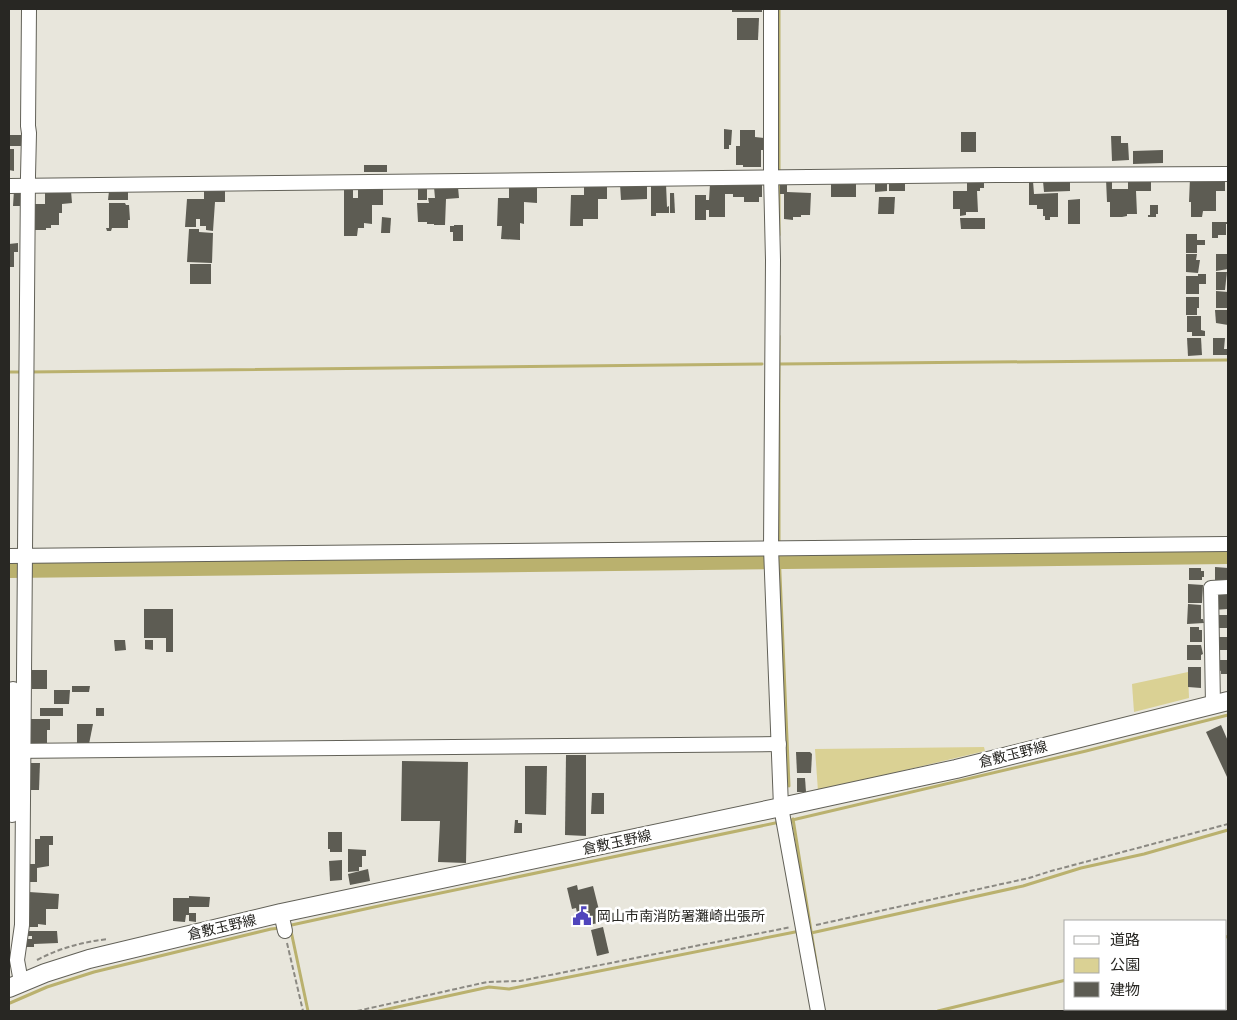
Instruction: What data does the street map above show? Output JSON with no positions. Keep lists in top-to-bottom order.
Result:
{
  "streets": {
    "main road": ["倉敷玉野線"]
  },
  "places": {
    "public building": ["岡山市南消防署灘崎出張所"]
  },
  "legend": ["道路", "公園", "建物"]
}
